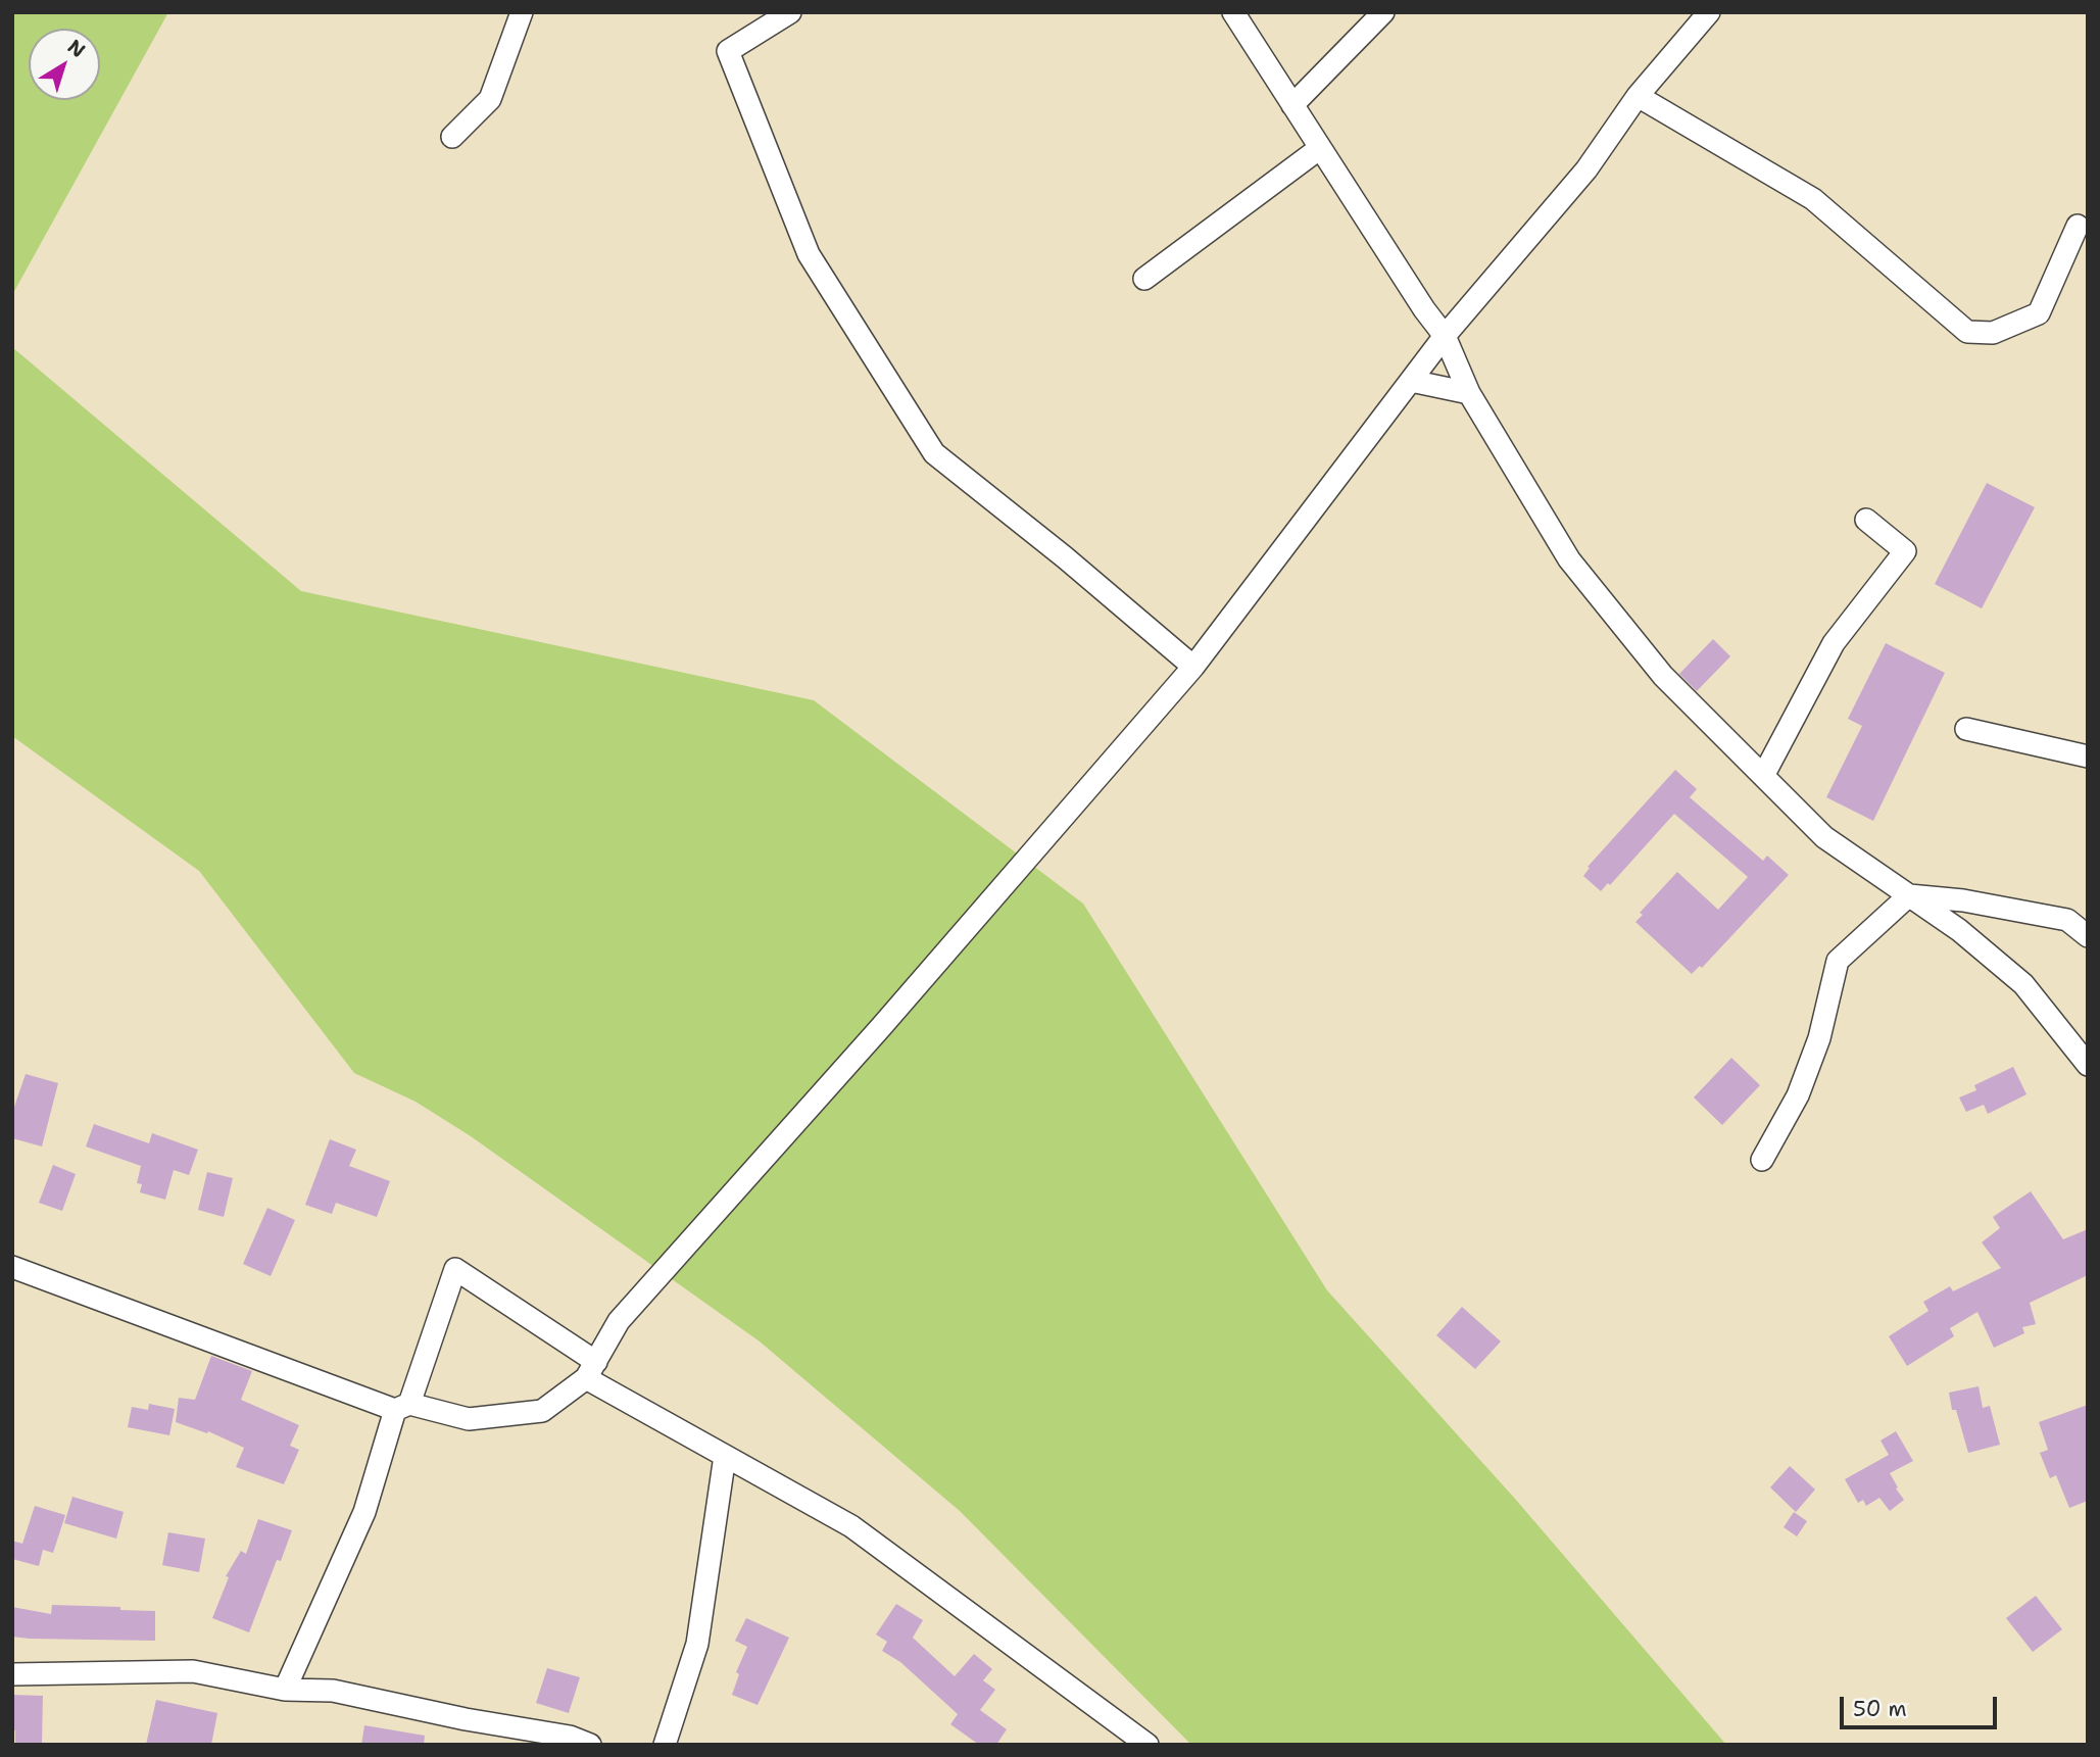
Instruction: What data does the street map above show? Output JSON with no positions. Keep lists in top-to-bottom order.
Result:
{
  "scale_bar": "50 m",
  "north": "top right"
}
